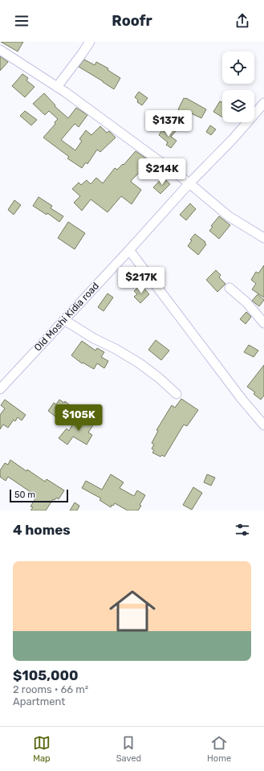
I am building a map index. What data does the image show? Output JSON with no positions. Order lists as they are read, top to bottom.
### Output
{
  "streets": {
    "street": ["Old Moshi Kidia road"]
  },
  "scale_bar": "50 m",
  "page": {
    "header": "Roofr",
    "price": [
      "$137K",
      "$214K",
      "$217K",
      "$105K"
    ],
    "scale": "50 m",
    "heading": "4 homes",
    "list": [
      {
        "name": "$105,000",
        "note": "2 rooms · 66 m² · Apartment"
      }
    ],
    "tabs": ["Map", "Saved", "Home"]
  }
}
